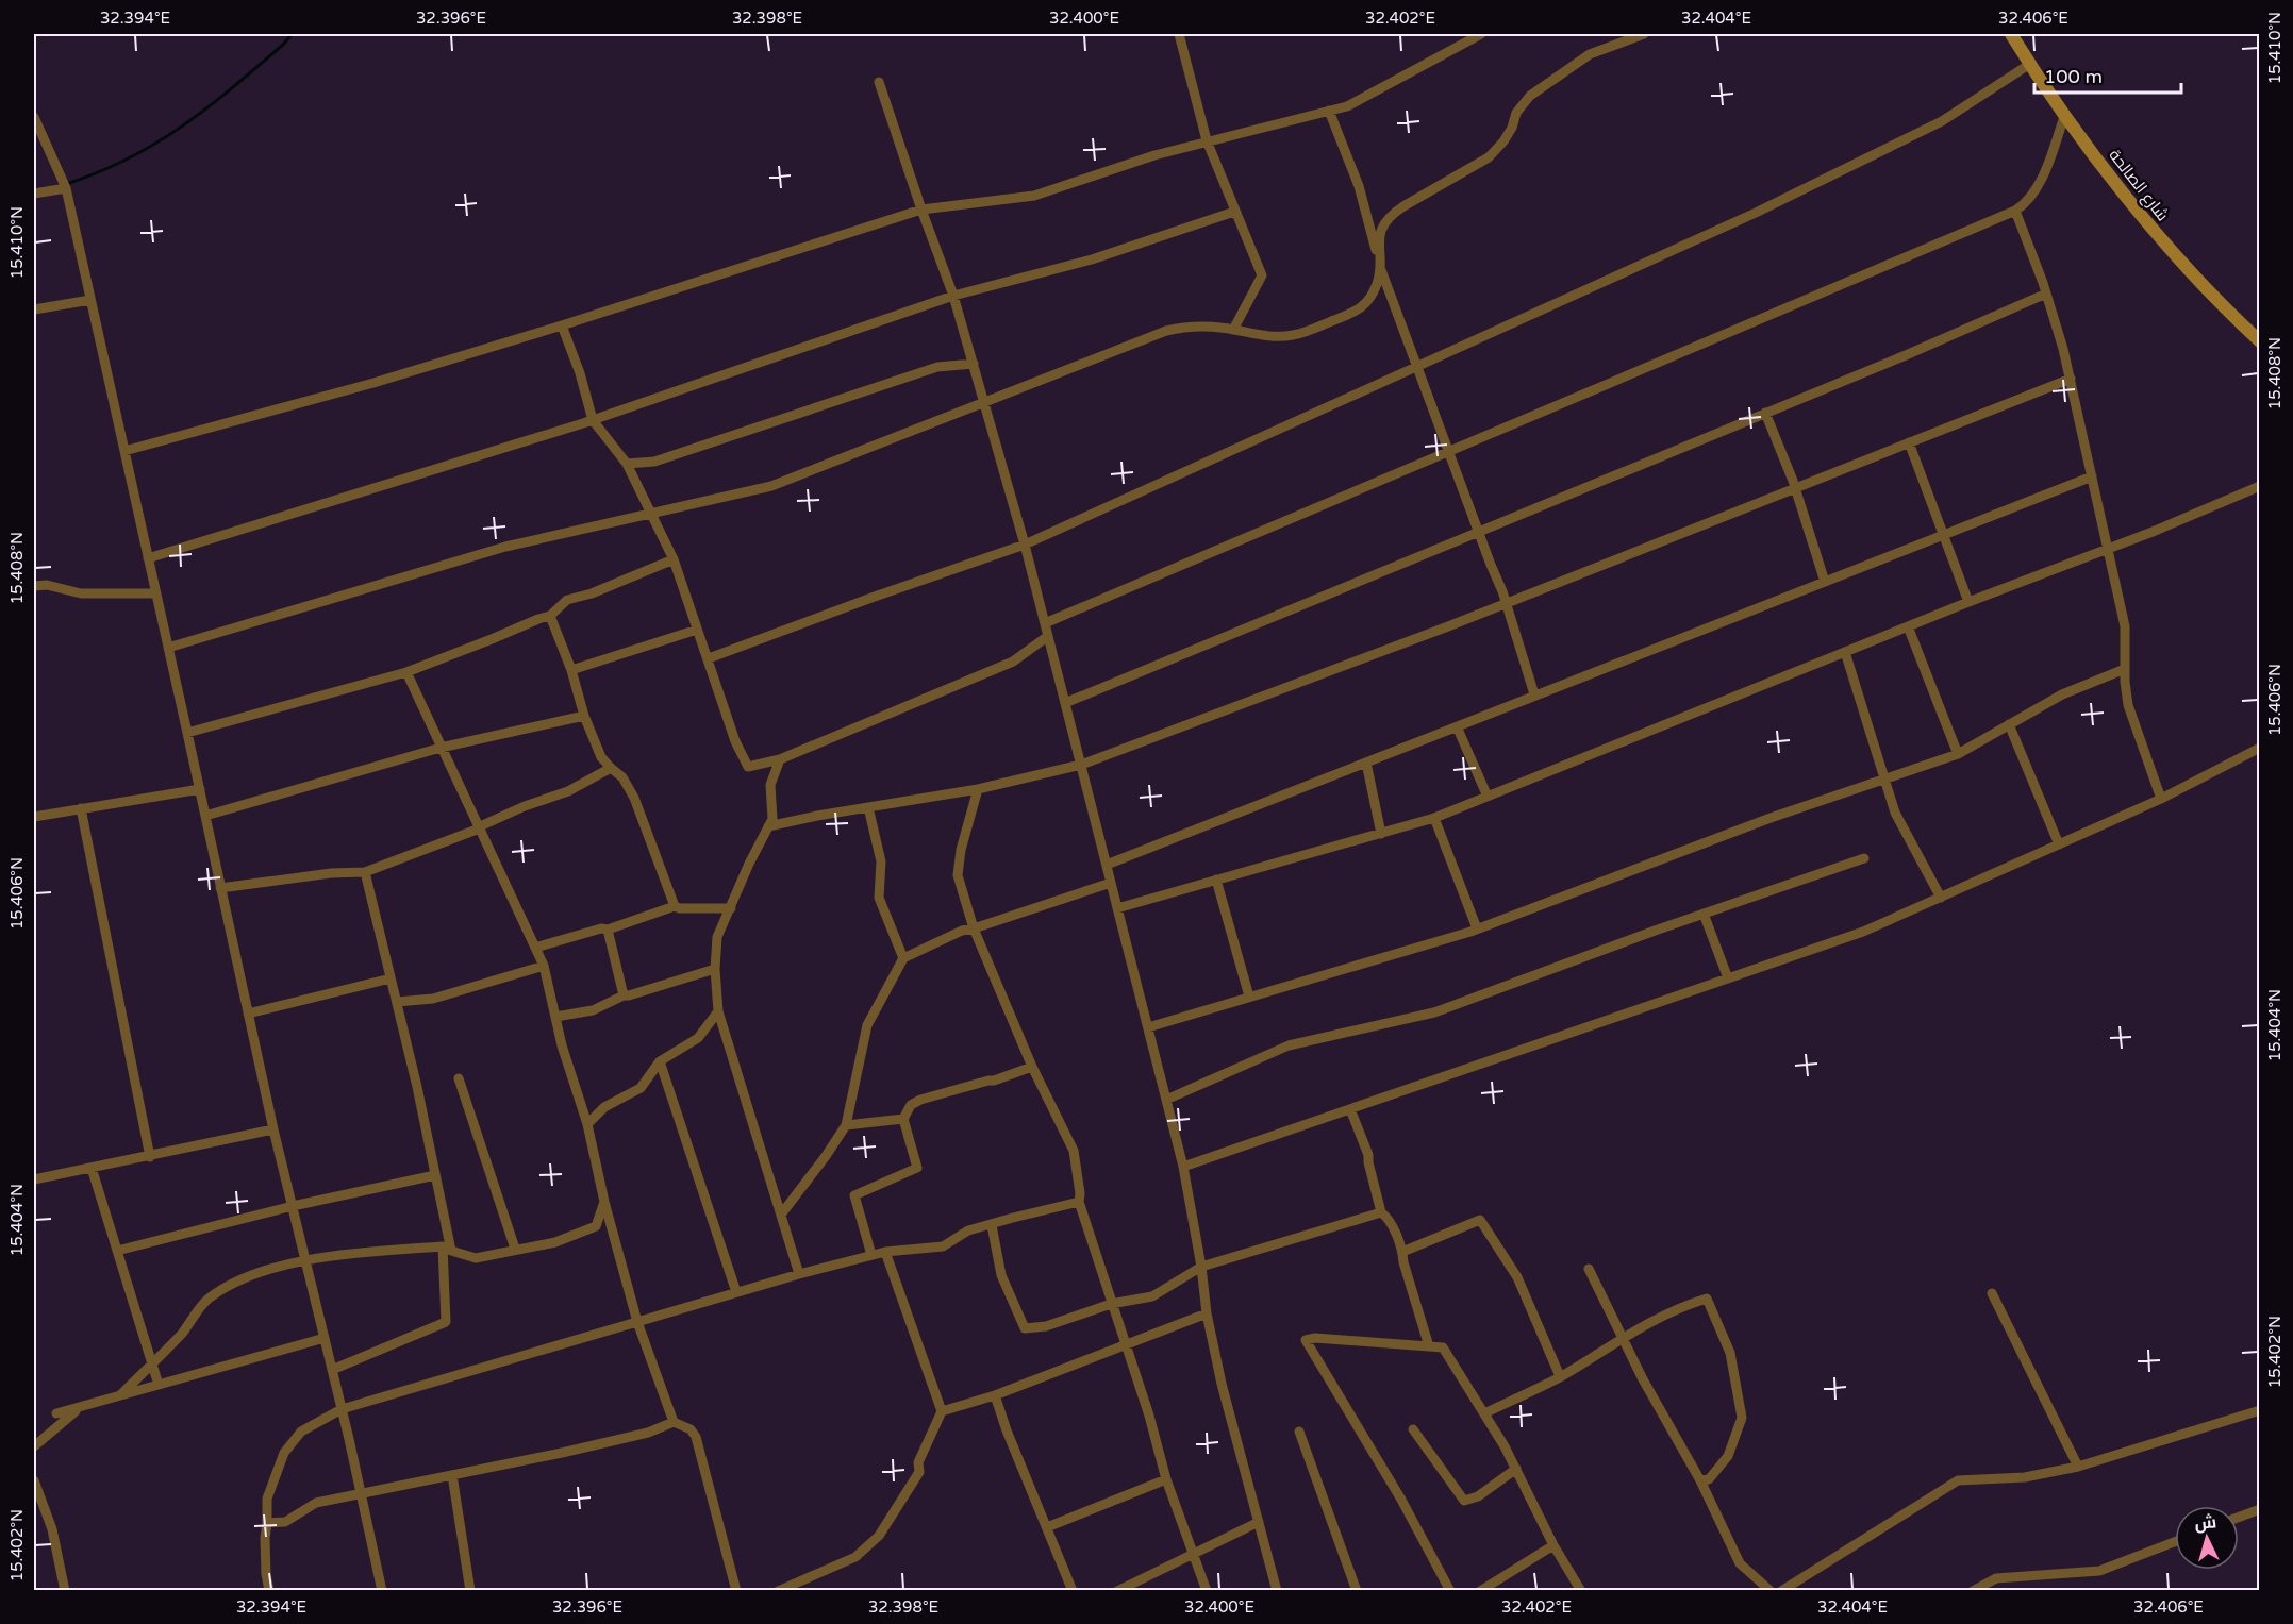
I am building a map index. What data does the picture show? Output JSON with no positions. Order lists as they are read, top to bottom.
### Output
{
  "streets": {
    "main road": ["شارع الصالحة"]
  },
  "scale_bar": "100 m",
  "north": "top",
  "coordinates": [
    "32.394°E",
    "32.396°E",
    "32.398°E",
    "32.400°E",
    "32.402°E",
    "32.404°E",
    "32.406°E",
    "15.410°N",
    "15.408°N",
    "15.406°N",
    "15.404°N",
    "15.402°N"
  ]
}
